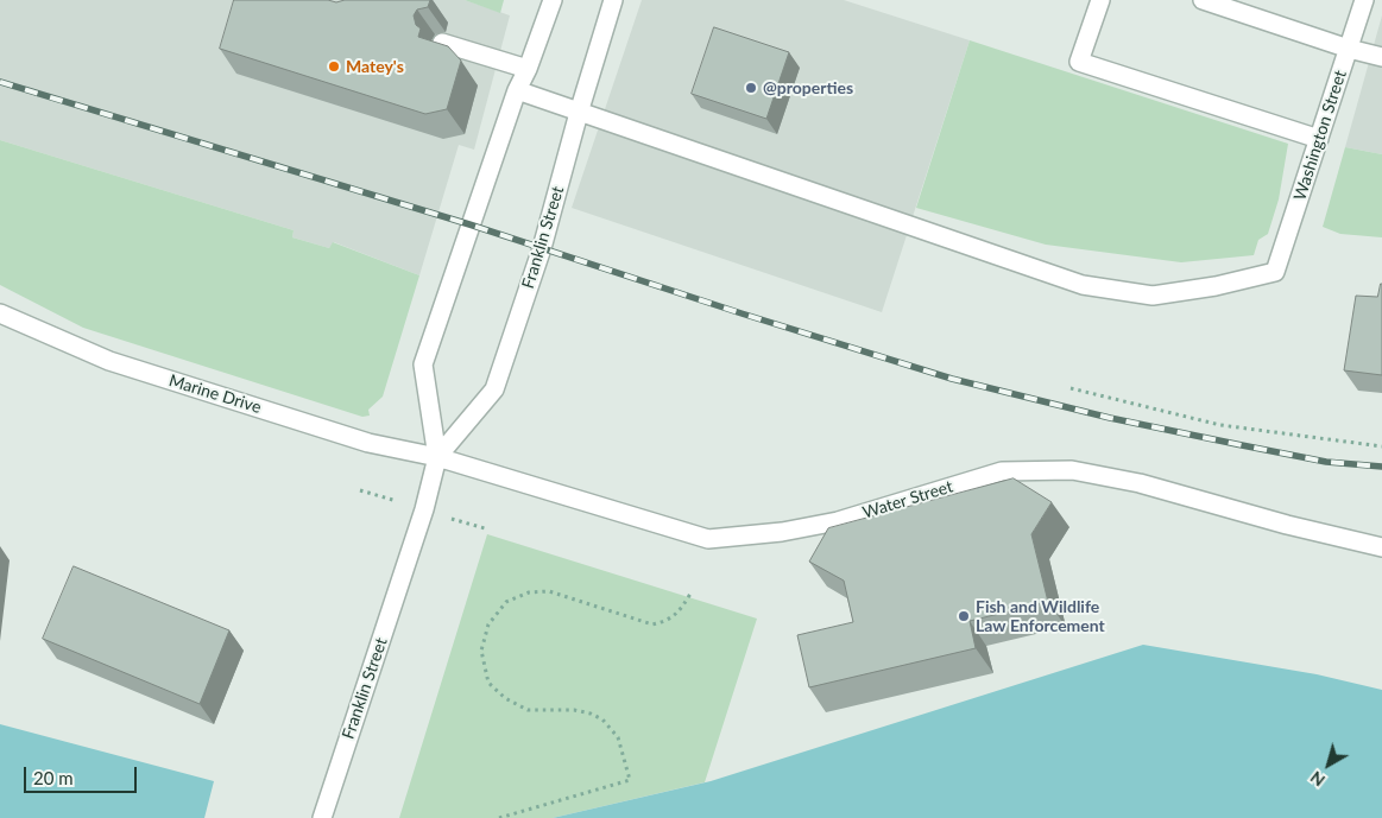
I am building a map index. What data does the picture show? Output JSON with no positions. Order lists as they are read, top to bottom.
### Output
{
  "streets": {
    "street": [
      "Washington Street",
      "Franklin Street",
      "Marine Drive",
      "Water Street"
    ]
  },
  "crossings": [
    ["Washington Street", "Franklin Street"],
    ["Franklin Street", "Marine Drive"],
    ["Franklin Street", "Water Street"],
    ["Marine Drive", "Water Street"]
  ],
  "places": ["Matey's", "@properties", "Fish and Wildlife Law Enforcement"],
  "scale_bar": "20 m",
  "north": "bottom left"
}
